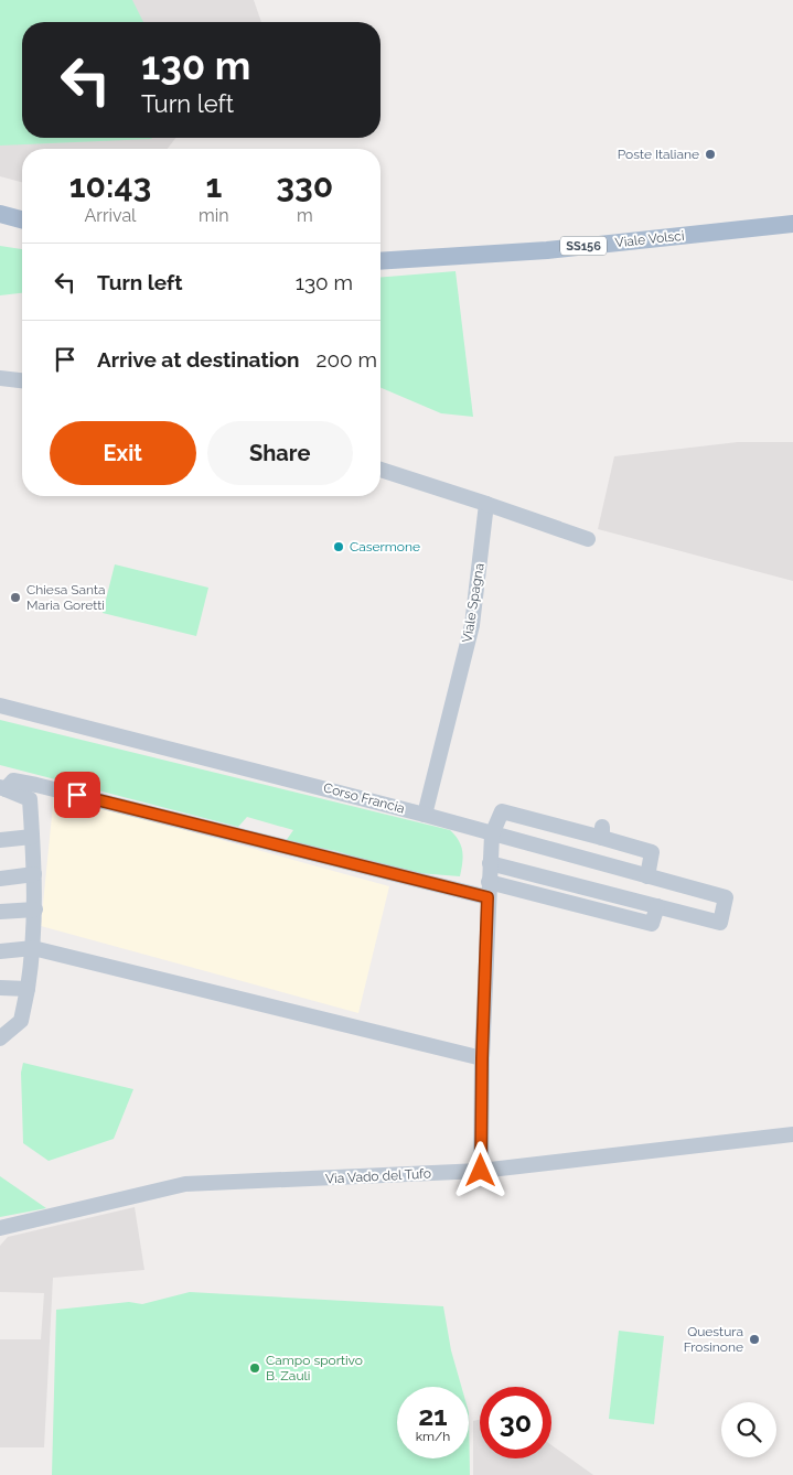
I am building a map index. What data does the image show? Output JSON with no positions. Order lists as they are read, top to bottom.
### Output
{
  "streets": {
    "main road": ["Viale Volsci", "SS156"],
    "street": ["Viale Spagna", "Corso Francia", "Via Vado del Tufo"]
  },
  "crossings": [
    ["Viale Spagna", "Corso Francia"]
  ],
  "places": [
    "Poste Italiane",
    "Casermone",
    "Chiesa Santa Maria Goretti",
    "Questura Frosinone",
    "Campo sportivo B. Zauli"
  ],
  "page": {
    "turn": ["130 m", "Turn left"],
    "eta": [
      "10:43",
      "Arrival",
      "1",
      "min",
      "330",
      "m"
    ],
    "list": [
      {
        "name": "Turn left",
        "value": "130 m"
      },
      {
        "name": "Arrive at destination",
        "value": "200 m"
      }
    ],
    "buttons": ["Exit", "Share"],
    "speed": "21 km/h",
    "limit": "30"
  }
}
